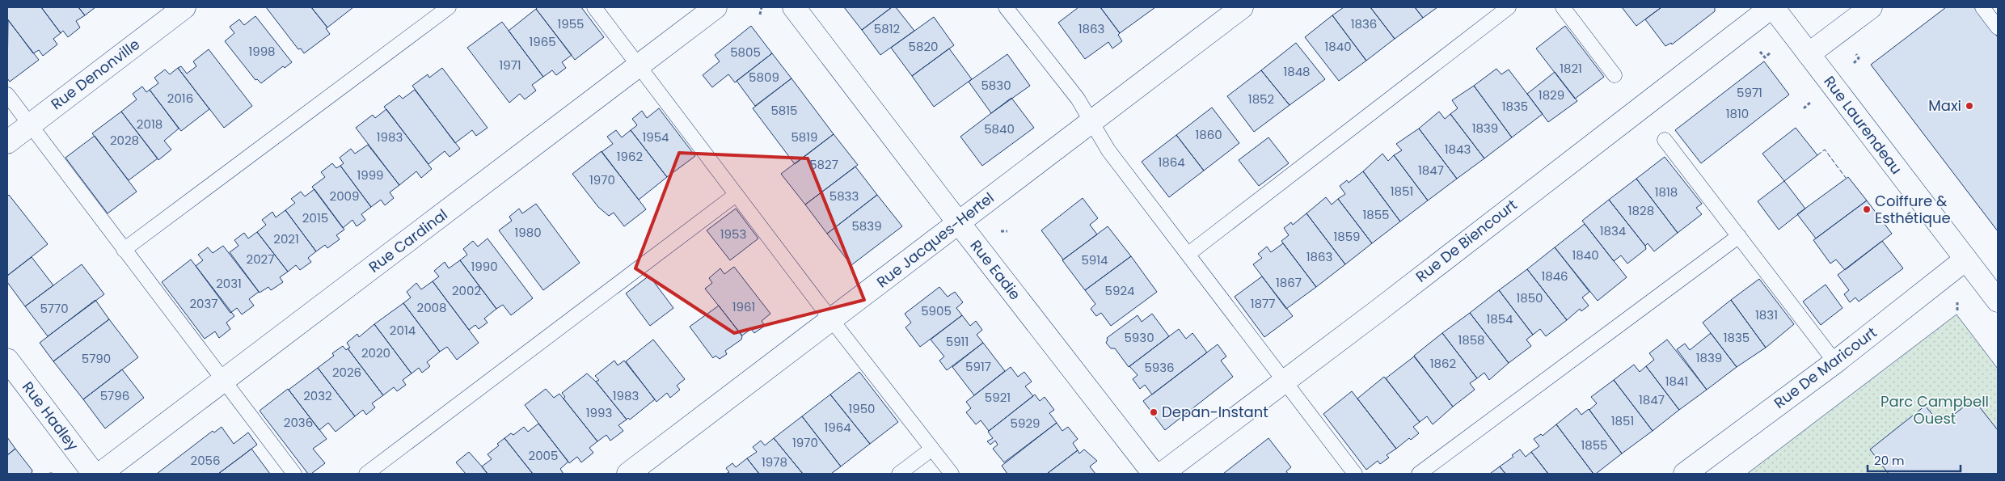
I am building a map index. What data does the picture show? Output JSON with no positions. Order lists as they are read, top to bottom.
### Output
{
  "streets": {
    "street": [
      "Rue Denonville",
      "Rue Laurendeau",
      "Rue Jacques-Hertel",
      "Rue Cardinal",
      "Rue De Biencourt",
      "Rue Eadie",
      "Rue De Maricourt",
      "Rue Hadley"
    ]
  },
  "crossings": [
    ["Rue Laurendeau", "Rue De Biencourt"],
    ["Rue Laurendeau", "Rue De Maricourt"],
    ["Rue Jacques-Hertel", "Rue Eadie"]
  ],
  "parks": ["Parc Campbell Ouest"],
  "places": ["Maxi", "Coiffure & Esthétique", "Depan-Instant"],
  "house_numbers": [
    "1955",
    "1836",
    "5812",
    "1863",
    "1965",
    "5820",
    "1840",
    "1998",
    "5805",
    "1971",
    "1821",
    "1848",
    "5809",
    "5830",
    "5971",
    "1829",
    "2016",
    "1852",
    "1835",
    "5815",
    "1810",
    "2018",
    "1839",
    "5840",
    "1860",
    "1983",
    "1954",
    "5819",
    "2028",
    "1843",
    "1962",
    "1864",
    "5827",
    "1847",
    "1999",
    "1970",
    "1851",
    "1818",
    "2009",
    "5833",
    "1828",
    "1855",
    "2015",
    "5839",
    "1834",
    "1980",
    "1953",
    "1859",
    "2021",
    "1840",
    "1863",
    "2027",
    "5914",
    "1990",
    "1846",
    "1867",
    "2031",
    "2002",
    "5924",
    "1850",
    "2037",
    "1877",
    "1961",
    "2008",
    "5770",
    "5905",
    "1831",
    "1854",
    "2014",
    "5930",
    "1835",
    "1858",
    "5911",
    "2020",
    "1839",
    "5790",
    "1862",
    "5917",
    "5936",
    "2026",
    "1841",
    "5796",
    "2032",
    "1983",
    "5921",
    "1847",
    "1950",
    "1993",
    "1851",
    "2036",
    "5929",
    "1964",
    "1970",
    "1855",
    "2005",
    "2056",
    "1978"
  ],
  "scale_bar": "20 m"
}
